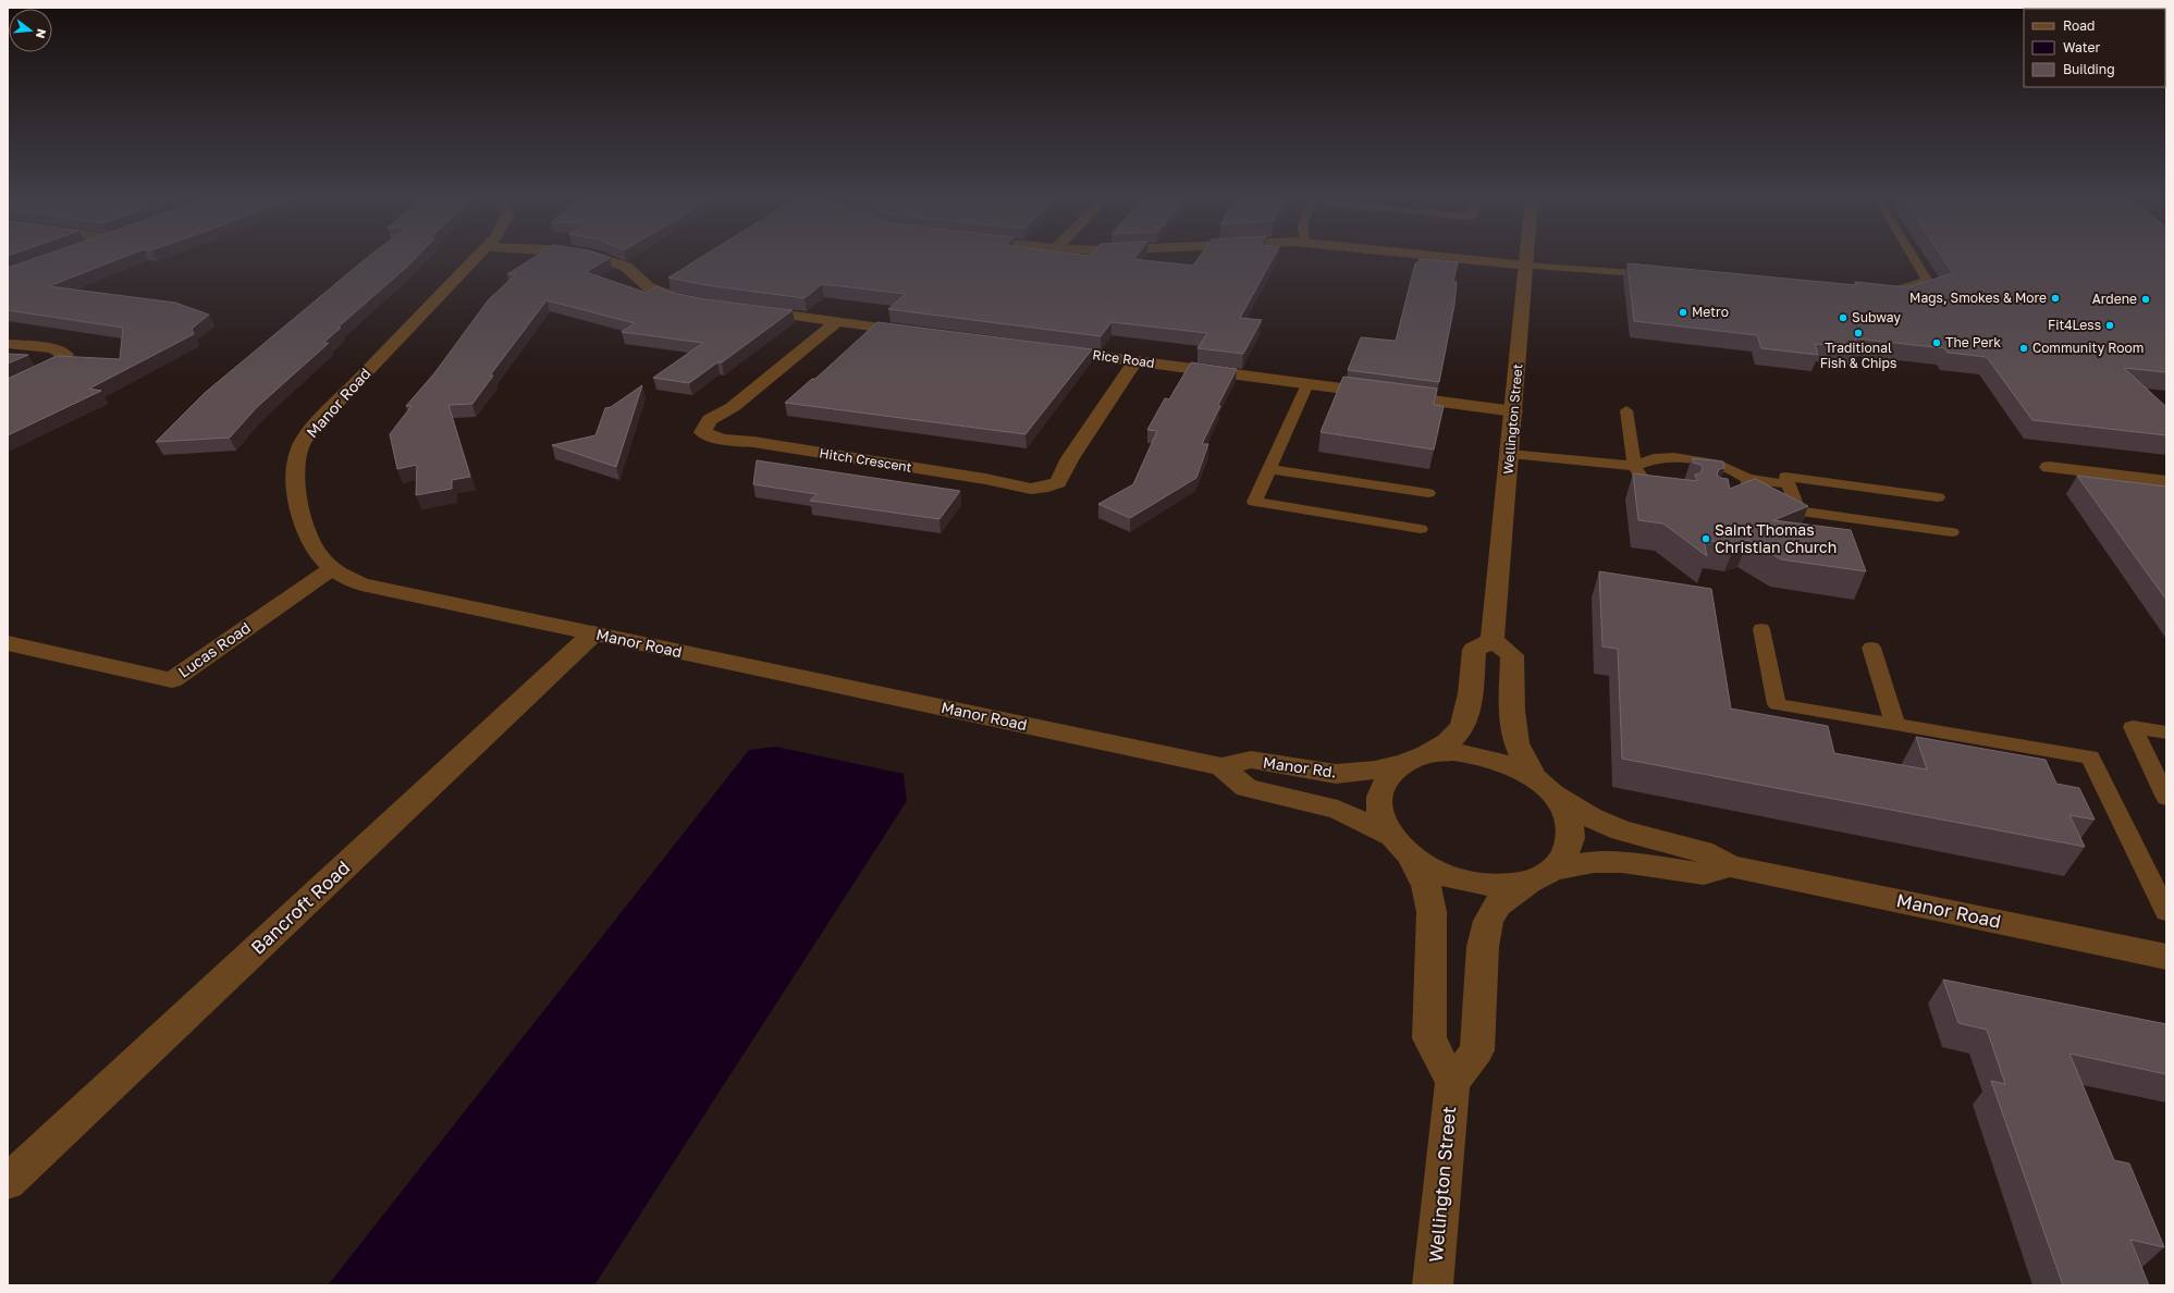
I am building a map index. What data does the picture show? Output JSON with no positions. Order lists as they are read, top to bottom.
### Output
{
  "streets": {
    "street": [
      "Rice Road",
      "Manor Road",
      "Wellington Street",
      "Hitch Crescent",
      "Lucas Road",
      "Manor Rd.",
      "Bancroft Road"
    ]
  },
  "crossings": [
    ["Rice Road", "Wellington Street"],
    ["Rice Road", "Hitch Crescent"],
    ["Manor Road", "Lucas Road"],
    ["Manor Road", "Manor Rd."],
    ["Manor Road", "Bancroft Road"]
  ],
  "places": [
    "Mags, Smokes & More",
    "Ardene",
    "Metro",
    "Subway",
    "Fit4Less",
    "Traditional Fish & Chips",
    "The Perk",
    "Community Room",
    "Saint Thomas Christian Church"
  ],
  "legend": ["Road", "Water", "Building"],
  "north": "right"
}
